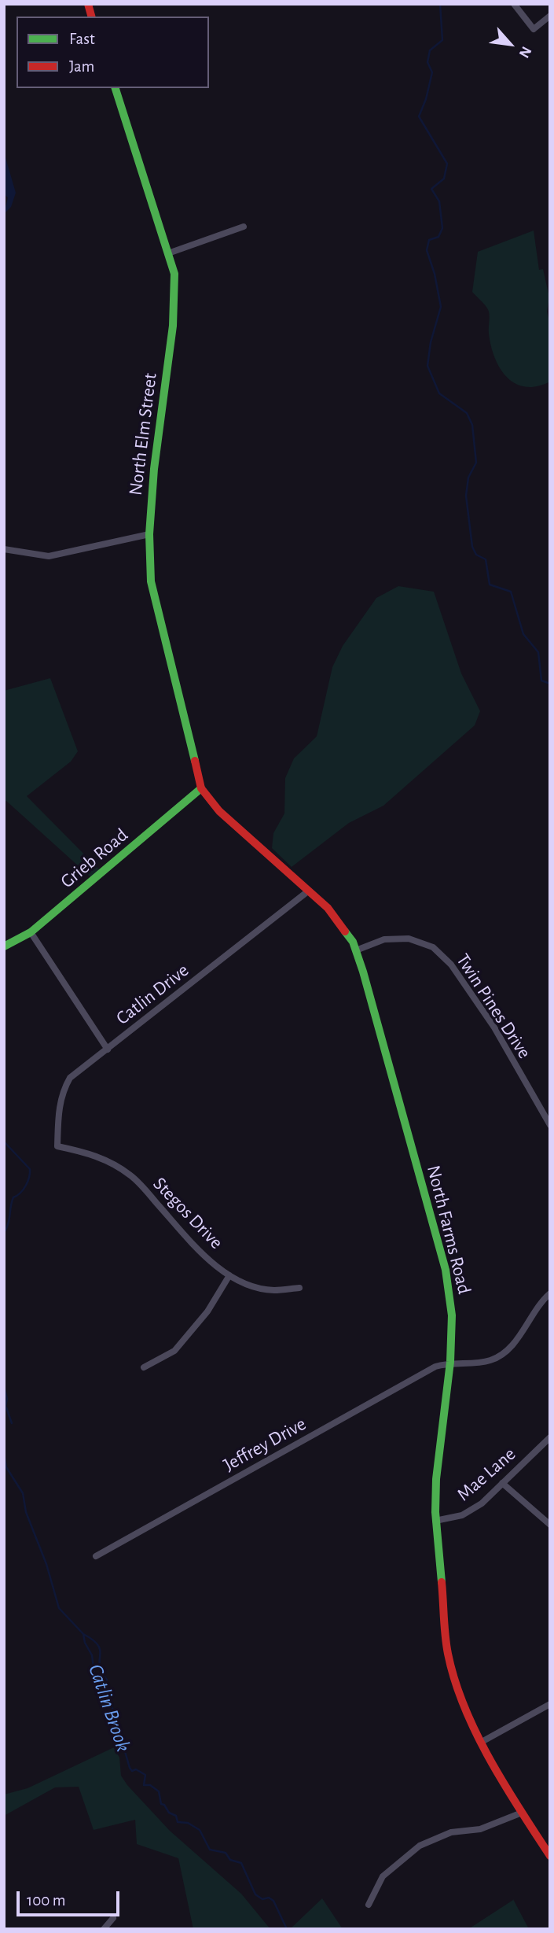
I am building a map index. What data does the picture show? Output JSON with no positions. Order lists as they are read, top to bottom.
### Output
{
  "streets": {
    "main road": ["North Elm Street", "Grieb Road", "North Farms Road"],
    "street": [
      "Catlin Drive",
      "Twin Pines Drive",
      "Stegos Drive",
      "Jeffrey Drive",
      "Mae Lane"
    ]
  },
  "crossings": [
    ["North Elm Street", "Grieb Road"],
    ["North Elm Street", "North Farms Road"],
    ["Grieb Road", "North Farms Road"],
    ["Catlin Drive", "Stegos Drive"],
    ["Catlin Drive", "North Farms Road"],
    ["Twin Pines Drive", "North Farms Road"],
    ["North Farms Road", "Jeffrey Drive"],
    ["North Farms Road", "Mae Lane"]
  ],
  "water": ["Catlin Brook"],
  "legend": ["Fast", "Jam"],
  "scale_bar": "100 m",
  "north": "bottom right"
}
